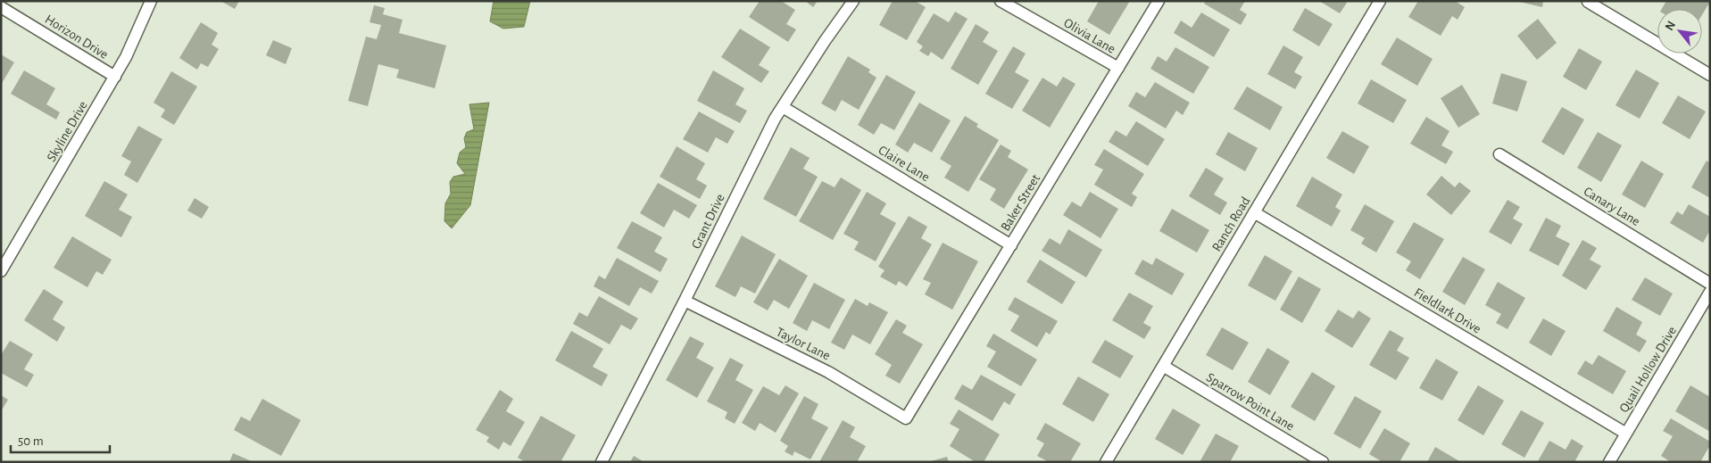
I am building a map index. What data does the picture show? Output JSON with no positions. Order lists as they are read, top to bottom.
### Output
{
  "streets": {
    "street": [
      "Olivia Lane",
      "Horizon Drive",
      "Skyline Drive",
      "Claire Lane",
      "Baker Street",
      "Canary Lane",
      "Grant Drive",
      "Ranch Road",
      "Fieldlark Drive",
      "Taylor Lane",
      "Quail Hollow Drive",
      "Sparrow Point Lane"
    ]
  },
  "crossings": [
    ["Olivia Lane", "Baker Street"],
    ["Horizon Drive", "Skyline Drive"],
    ["Claire Lane", "Baker Street"],
    ["Claire Lane", "Grant Drive"],
    ["Baker Street", "Taylor Lane"],
    ["Grant Drive", "Taylor Lane"],
    ["Ranch Road", "Fieldlark Drive"],
    ["Ranch Road", "Sparrow Point Lane"],
    ["Fieldlark Drive", "Quail Hollow Drive"]
  ],
  "scale_bar": "50 m",
  "north": "top left"
}
